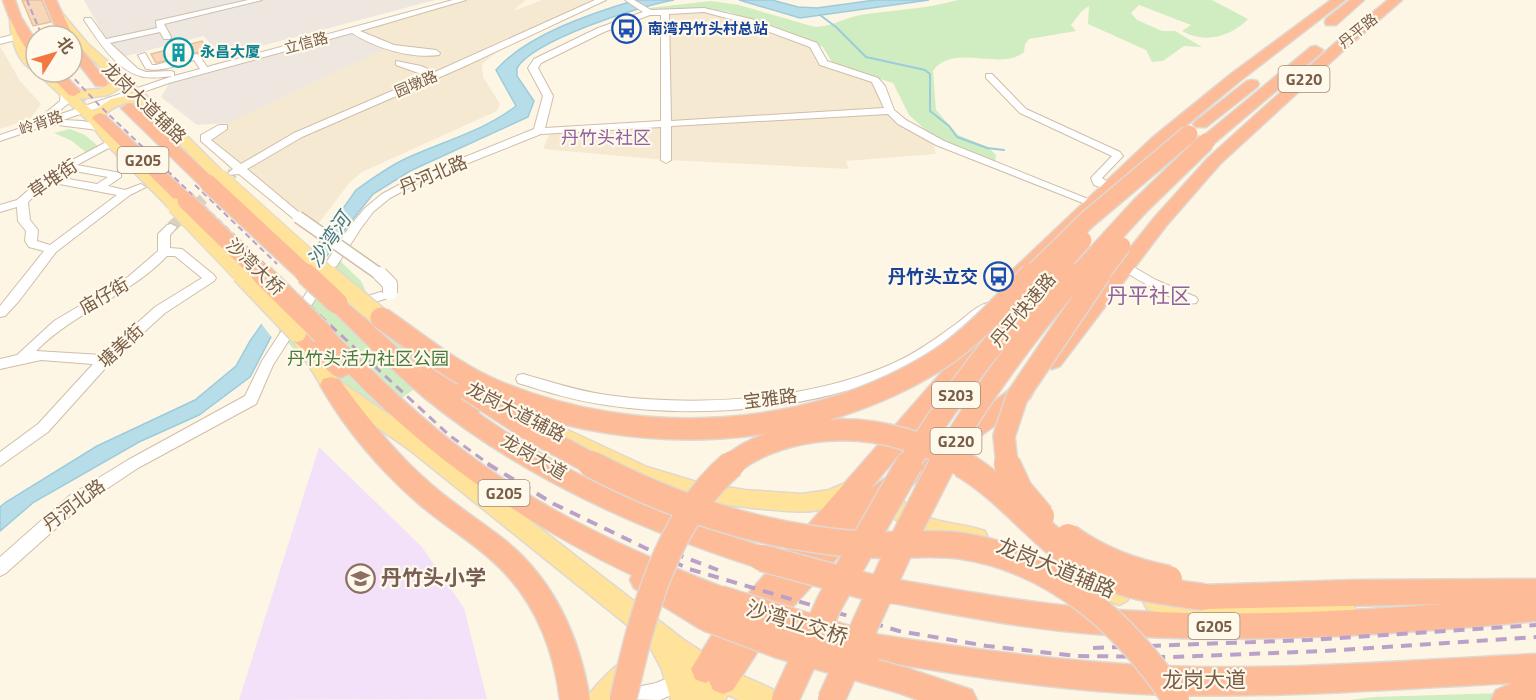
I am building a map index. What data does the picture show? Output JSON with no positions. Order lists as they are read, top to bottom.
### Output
{
  "streets": {
    "highway": [
      "丹平路",
      "G220",
      "G205",
      "沙湾大桥",
      "丹平快速路",
      "S203",
      "龙岗大道",
      "沙湾立交桥"
    ],
    "main road": ["龙岗大道辅路"],
    "street": [
      "立信路",
      "园墩路",
      "岭背路",
      "丹河北路",
      "草堆街",
      "庙仔街",
      "塘美街",
      "宝雅路"
    ]
  },
  "crossings": [
    ["丹平路", "G220"],
    ["丹平路", "丹平快速路"],
    ["立信路", "龙岗大道辅路"],
    ["立信路", "岭背路"],
    ["立信路", "G205"],
    ["G220", "龙岗大道辅路"],
    ["G220", "丹平快速路"],
    ["G220", "宝雅路"],
    ["园墩路", "龙岗大道辅路"],
    ["园墩路", "G205"],
    ["园墩路", "沙湾大桥"],
    ["龙岗大道辅路", "G205"],
    ["龙岗大道辅路", "沙湾大桥"],
    ["龙岗大道辅路", "龙岗大道"],
    ["G205", "沙湾大桥"],
    ["G205", "龙岗大道"],
    ["G205", "沙湾立交桥"],
    ["沙湾大桥", "龙岗大道"],
    ["庙仔街", "塘美街"],
    ["龙岗大道", "沙湾立交桥"]
  ],
  "districts": ["丹竹头社区", "丹平社区"],
  "water": ["沙湾河"],
  "parks": ["丹竹头活力社区公园"],
  "places": {
    "bus stop": ["南湾丹竹头村总站", "丹竹头立交"],
    "building": ["永昌大厦"],
    "school or university": ["丹竹头小学"]
  },
  "north": "top right"
}
